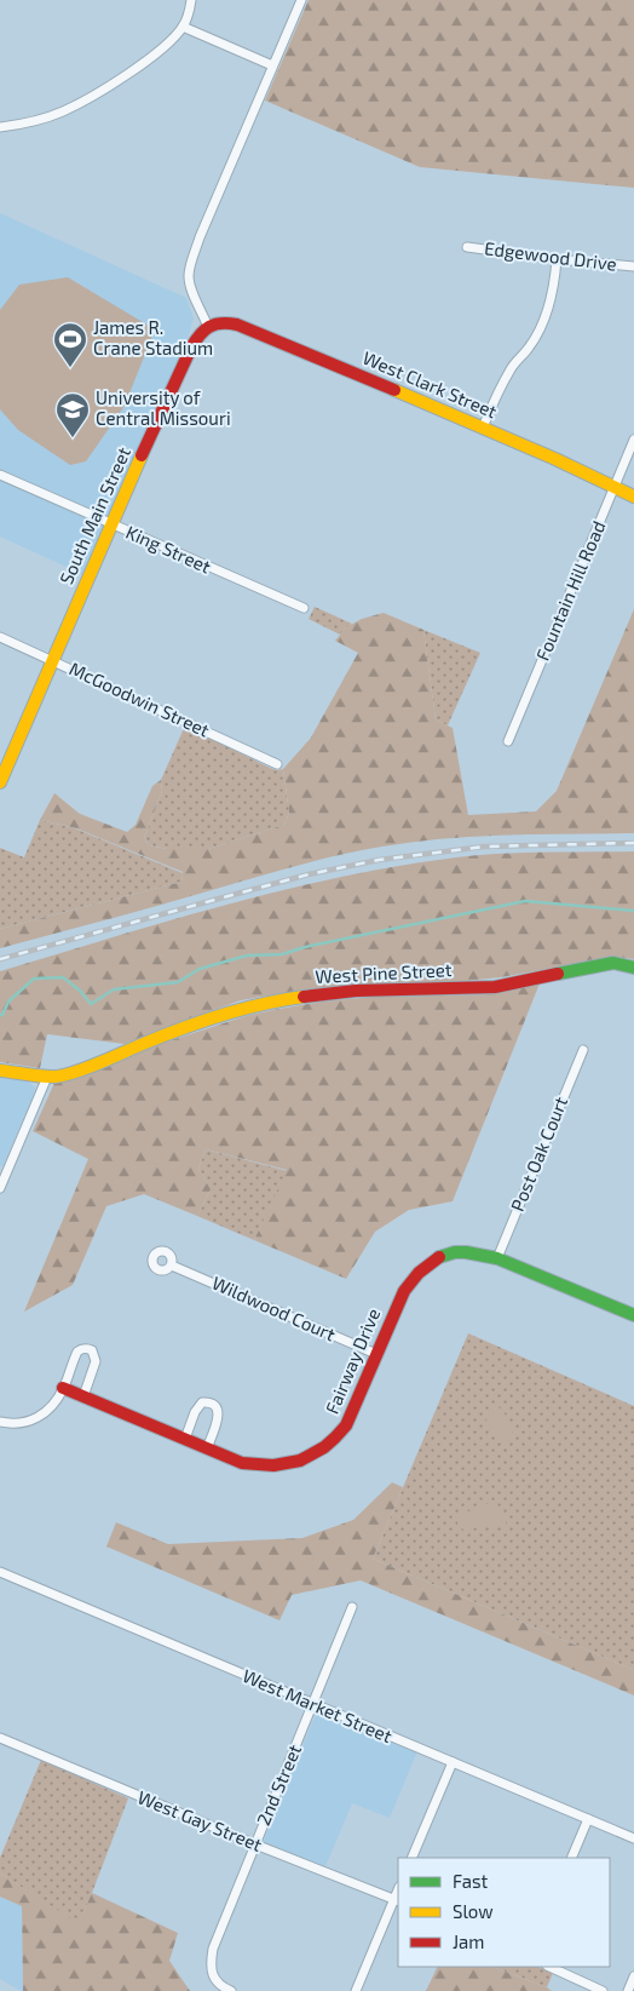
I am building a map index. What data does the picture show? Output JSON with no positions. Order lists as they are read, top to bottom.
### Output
{
  "streets": {
    "street": [
      "Edgewood Drive",
      "West Clark Street",
      "South Main Street",
      "King Street",
      "Fountain Hill Road",
      "McGoodwin Street",
      "West Pine Street",
      "Post Oak Court",
      "Wildwood Court",
      "Fairway Drive",
      "West Market Street",
      "2nd Street",
      "West Gay Street"
    ]
  },
  "crossings": [
    ["West Clark Street", "South Main Street"],
    ["West Clark Street", "Fountain Hill Road"],
    ["South Main Street", "King Street"],
    ["South Main Street", "McGoodwin Street"],
    ["Post Oak Court", "Fairway Drive"],
    ["Wildwood Court", "Fairway Drive"],
    ["West Market Street", "2nd Street"],
    ["2nd Street", "West Gay Street"]
  ],
  "places": {
    "sports": ["James R. Crane Stadium"],
    "school or university": ["University of Central Missouri"]
  },
  "legend": ["Fast", "Slow", "Jam"]
}
